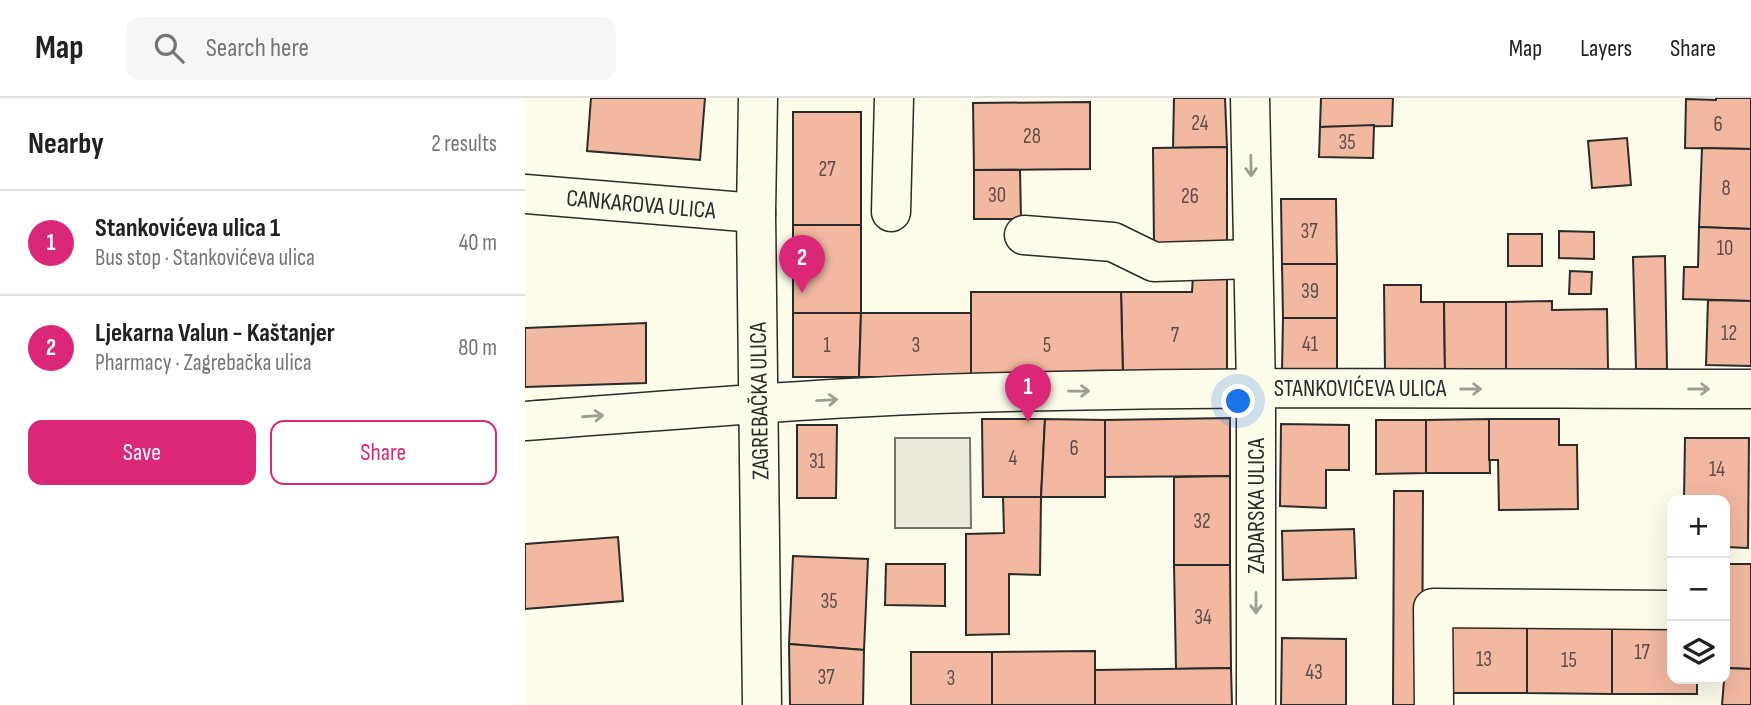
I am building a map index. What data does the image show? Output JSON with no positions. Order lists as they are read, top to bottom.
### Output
{
  "streets": {
    "main road": [
      "CANKAROVA ULICA",
      "STANKOVIĆEVA ULICA",
      "ZAGREBAČKA ULICA",
      "ZADARSKA ULICA"
    ]
  },
  "crossings": [
    ["CANKAROVA ULICA", "ZAGREBAČKA ULICA"],
    ["STANKOVIĆEVA ULICA", "ZAGREBAČKA ULICA"],
    ["STANKOVIĆEVA ULICA", "ZADARSKA ULICA"]
  ],
  "one_way": ["STANKOVIĆEVA ULICA", "ZADARSKA ULICA"],
  "house_numbers": [
    "24",
    "6",
    "28",
    "35",
    "27",
    "8",
    "30",
    "26",
    "37",
    "10",
    "39",
    "12",
    "7",
    "41",
    "1",
    "3",
    "5",
    "6",
    "4",
    "31",
    "14",
    "32",
    "35",
    "34",
    "17",
    "13",
    "15",
    "43",
    "37",
    "3"
  ],
  "page": {
    "header": "Map",
    "search": "Search here",
    "nav": ["Map", "Layers", "Share"],
    "heading": ["Nearby", "2 results"],
    "list": [
      {
        "mark": "1",
        "name": "Stankovićeva ulica 1",
        "note": "Bus stop · Stankovićeva ulica",
        "value": "40 m"
      },
      {
        "mark": "2",
        "name": "Ljekarna Valun - Kaštanjer",
        "note": "Pharmacy · Zagrebačka ulica",
        "value": "80 m"
      }
    ],
    "pins": ["2", "1"],
    "buttons": ["Save", "Share"],
    "map_buttons": ["+", "−"]
  }
}
